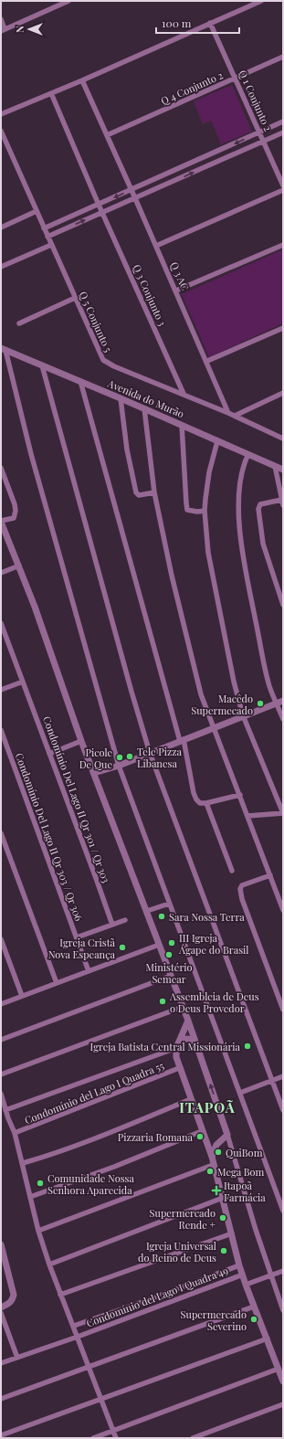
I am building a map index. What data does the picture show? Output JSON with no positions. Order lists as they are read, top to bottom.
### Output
{
  "streets": {
    "street": [
      "Q 4 Conjunto 2",
      "Q 1 Conjunto 2",
      "Q 3 AC",
      "Q 3 Conjunto 3",
      "Q 5 Conjunto 5",
      "Avenida do Murão",
      "Condomínio Del Lago II Qr 301 / Qr 303",
      "Condomínio Del Lago II Qr 303 / Qr 306",
      "Condomínio del Lago I Quadra 55",
      "Condomínio del Lago I Quadra 49"
    ]
  },
  "crossings": [
    ["Q 4 Conjunto 2", "Q 1 Conjunto 2"],
    ["Q 4 Conjunto 2", "Q 3 AC"],
    ["Q 3 AC", "Q 5 Conjunto 5"],
    ["Q 3 Conjunto 3", "Q 5 Conjunto 5"]
  ],
  "districts": ["ITAPOÃ"],
  "places": {
    "other": [
      "Macêdo Supermecado",
      "Tele Pizza Libanesa",
      "Picole De Que",
      "Sara Nossa Terra",
      "III Igreja Ágape do Brasil",
      "Igreja Cristã Nova Espeança",
      "Ministério Semear",
      "Assembleia de Deus o Deus Provedor",
      "Igreja Batista Central Missionária",
      "Pizzaria Romana",
      "QuiBom",
      "Mega Bom",
      "Comunidade Nossa Senhora Aparecida",
      "Supermercado Rende +",
      "Igreja Universal do Reino de Deus",
      "Supermercado Severino"
    ],
    "health": ["Itapoã Farmácia"]
  },
  "scale_bar": "100 m",
  "north": "left"
}
